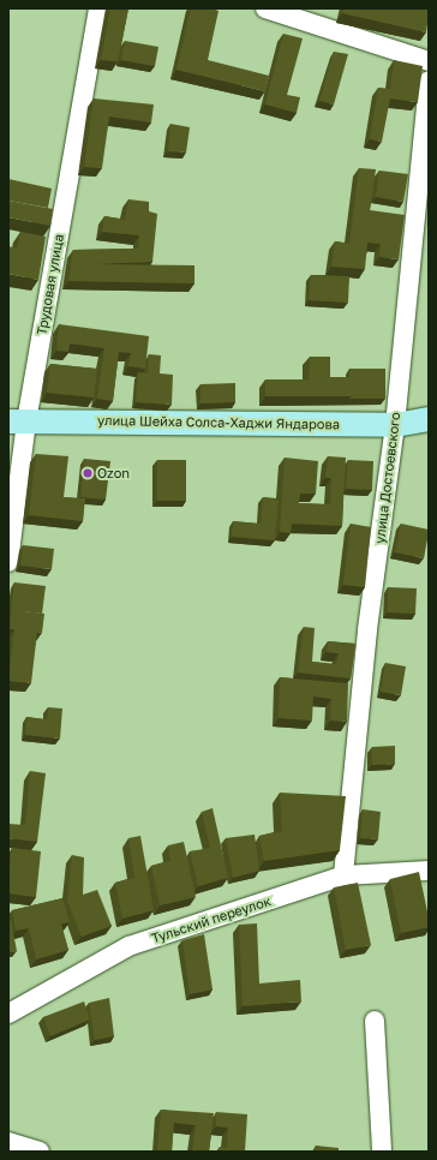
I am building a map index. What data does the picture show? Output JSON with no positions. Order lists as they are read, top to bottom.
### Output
{
  "streets": {
    "main road": ["улица Шейха Солса-Хаджи Яндарова"],
    "street": ["Трудовая улица", "улица Достоевского", "Тульский переулок"]
  },
  "crossings": [
    ["Трудовая улица", "улица Шейха Солса-Хаджи Яндарова"],
    ["улица Шейха Солса-Хаджи Яндарова", "улица Достоевского"],
    ["улица Достоевского", "Тульский переулок"]
  ],
  "places": ["Ozon"]
}
